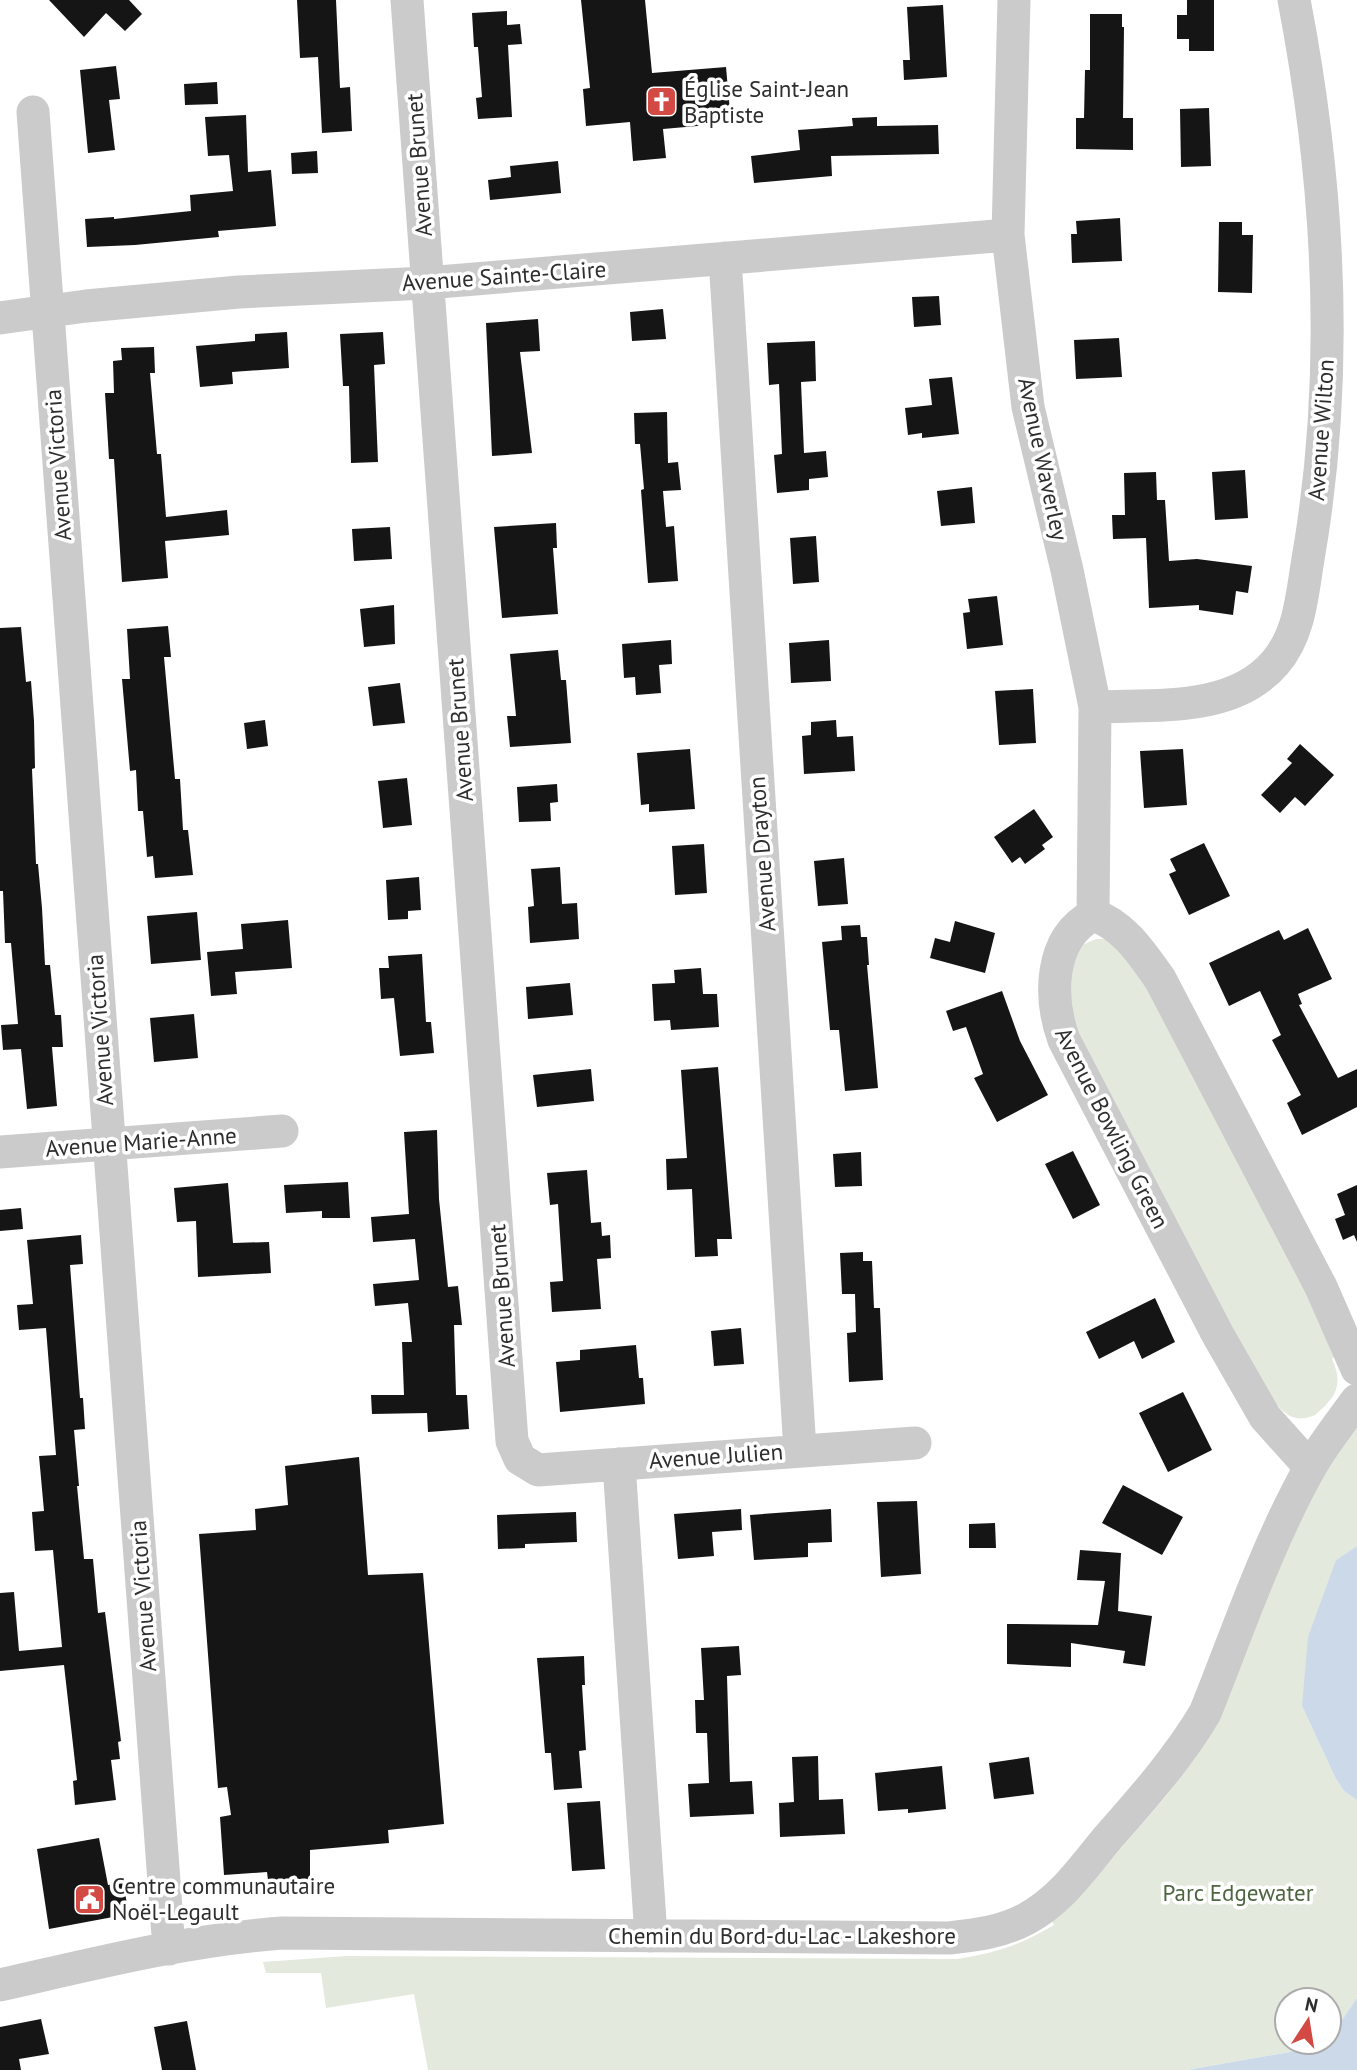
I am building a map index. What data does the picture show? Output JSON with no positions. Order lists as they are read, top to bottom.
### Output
{
  "streets": {
    "street": [
      "Avenue Brunet",
      "Avenue Sainte-Claire",
      "Avenue Wilton",
      "Avenue Waverley",
      "Avenue Victoria",
      "Avenue Drayton",
      "Avenue Bowling Green",
      "Avenue Marie-Anne",
      "Avenue Julien",
      "Chemin du Bord-du-Lac - Lakeshore"
    ]
  },
  "crossings": [
    ["Avenue Brunet", "Avenue Sainte-Claire"],
    ["Avenue Brunet", "Avenue Julien"],
    ["Avenue Sainte-Claire", "Avenue Waverley"],
    ["Avenue Sainte-Claire", "Avenue Victoria"],
    ["Avenue Sainte-Claire", "Avenue Drayton"],
    ["Avenue Wilton", "Avenue Waverley"],
    ["Avenue Waverley", "Avenue Bowling Green"],
    ["Avenue Victoria", "Avenue Marie-Anne"],
    ["Avenue Victoria", "Chemin du Bord-du-Lac - Lakeshore"],
    ["Avenue Drayton", "Avenue Julien"],
    ["Avenue Bowling Green", "Chemin du Bord-du-Lac - Lakeshore"]
  ],
  "parks": ["Parc Edgewater"],
  "places": {
    "church": ["Église Saint-Jean Baptiste"],
    "public building": ["Centre communautaire Noël-Legault"]
  },
  "north": "top"
}
